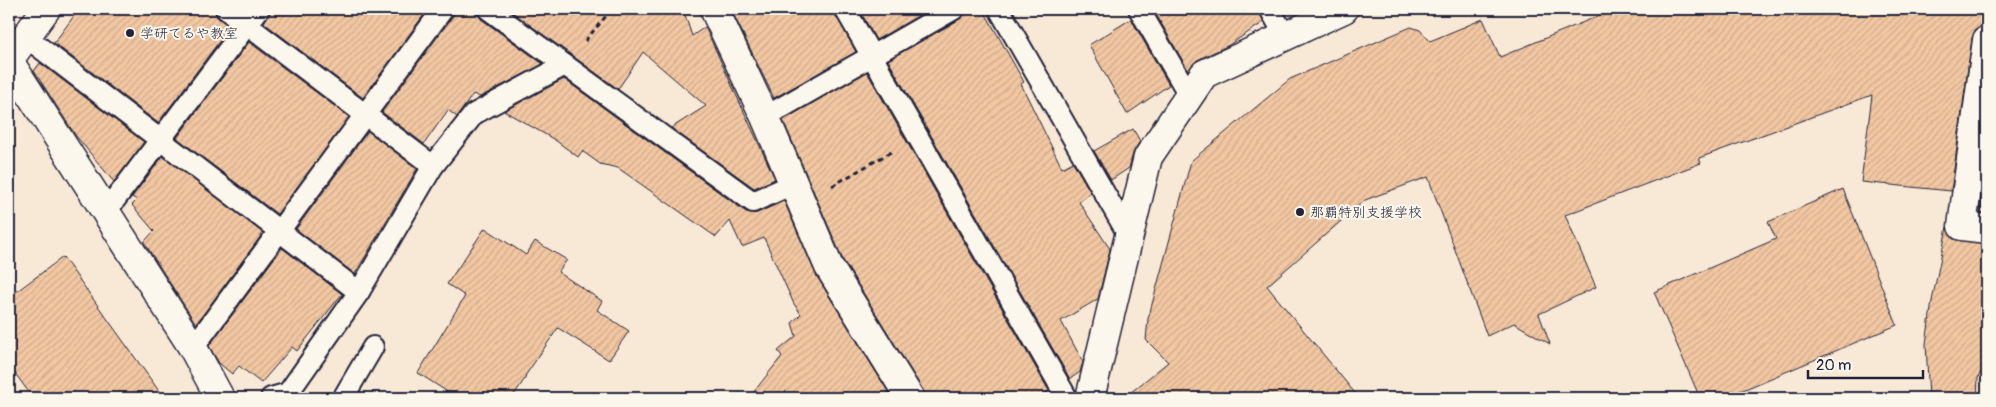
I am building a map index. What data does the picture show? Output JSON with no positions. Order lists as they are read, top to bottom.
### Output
{
  "places": ["学研てるや教室", "那覇特別支援学校"],
  "scale_bar": "20 m"
}
